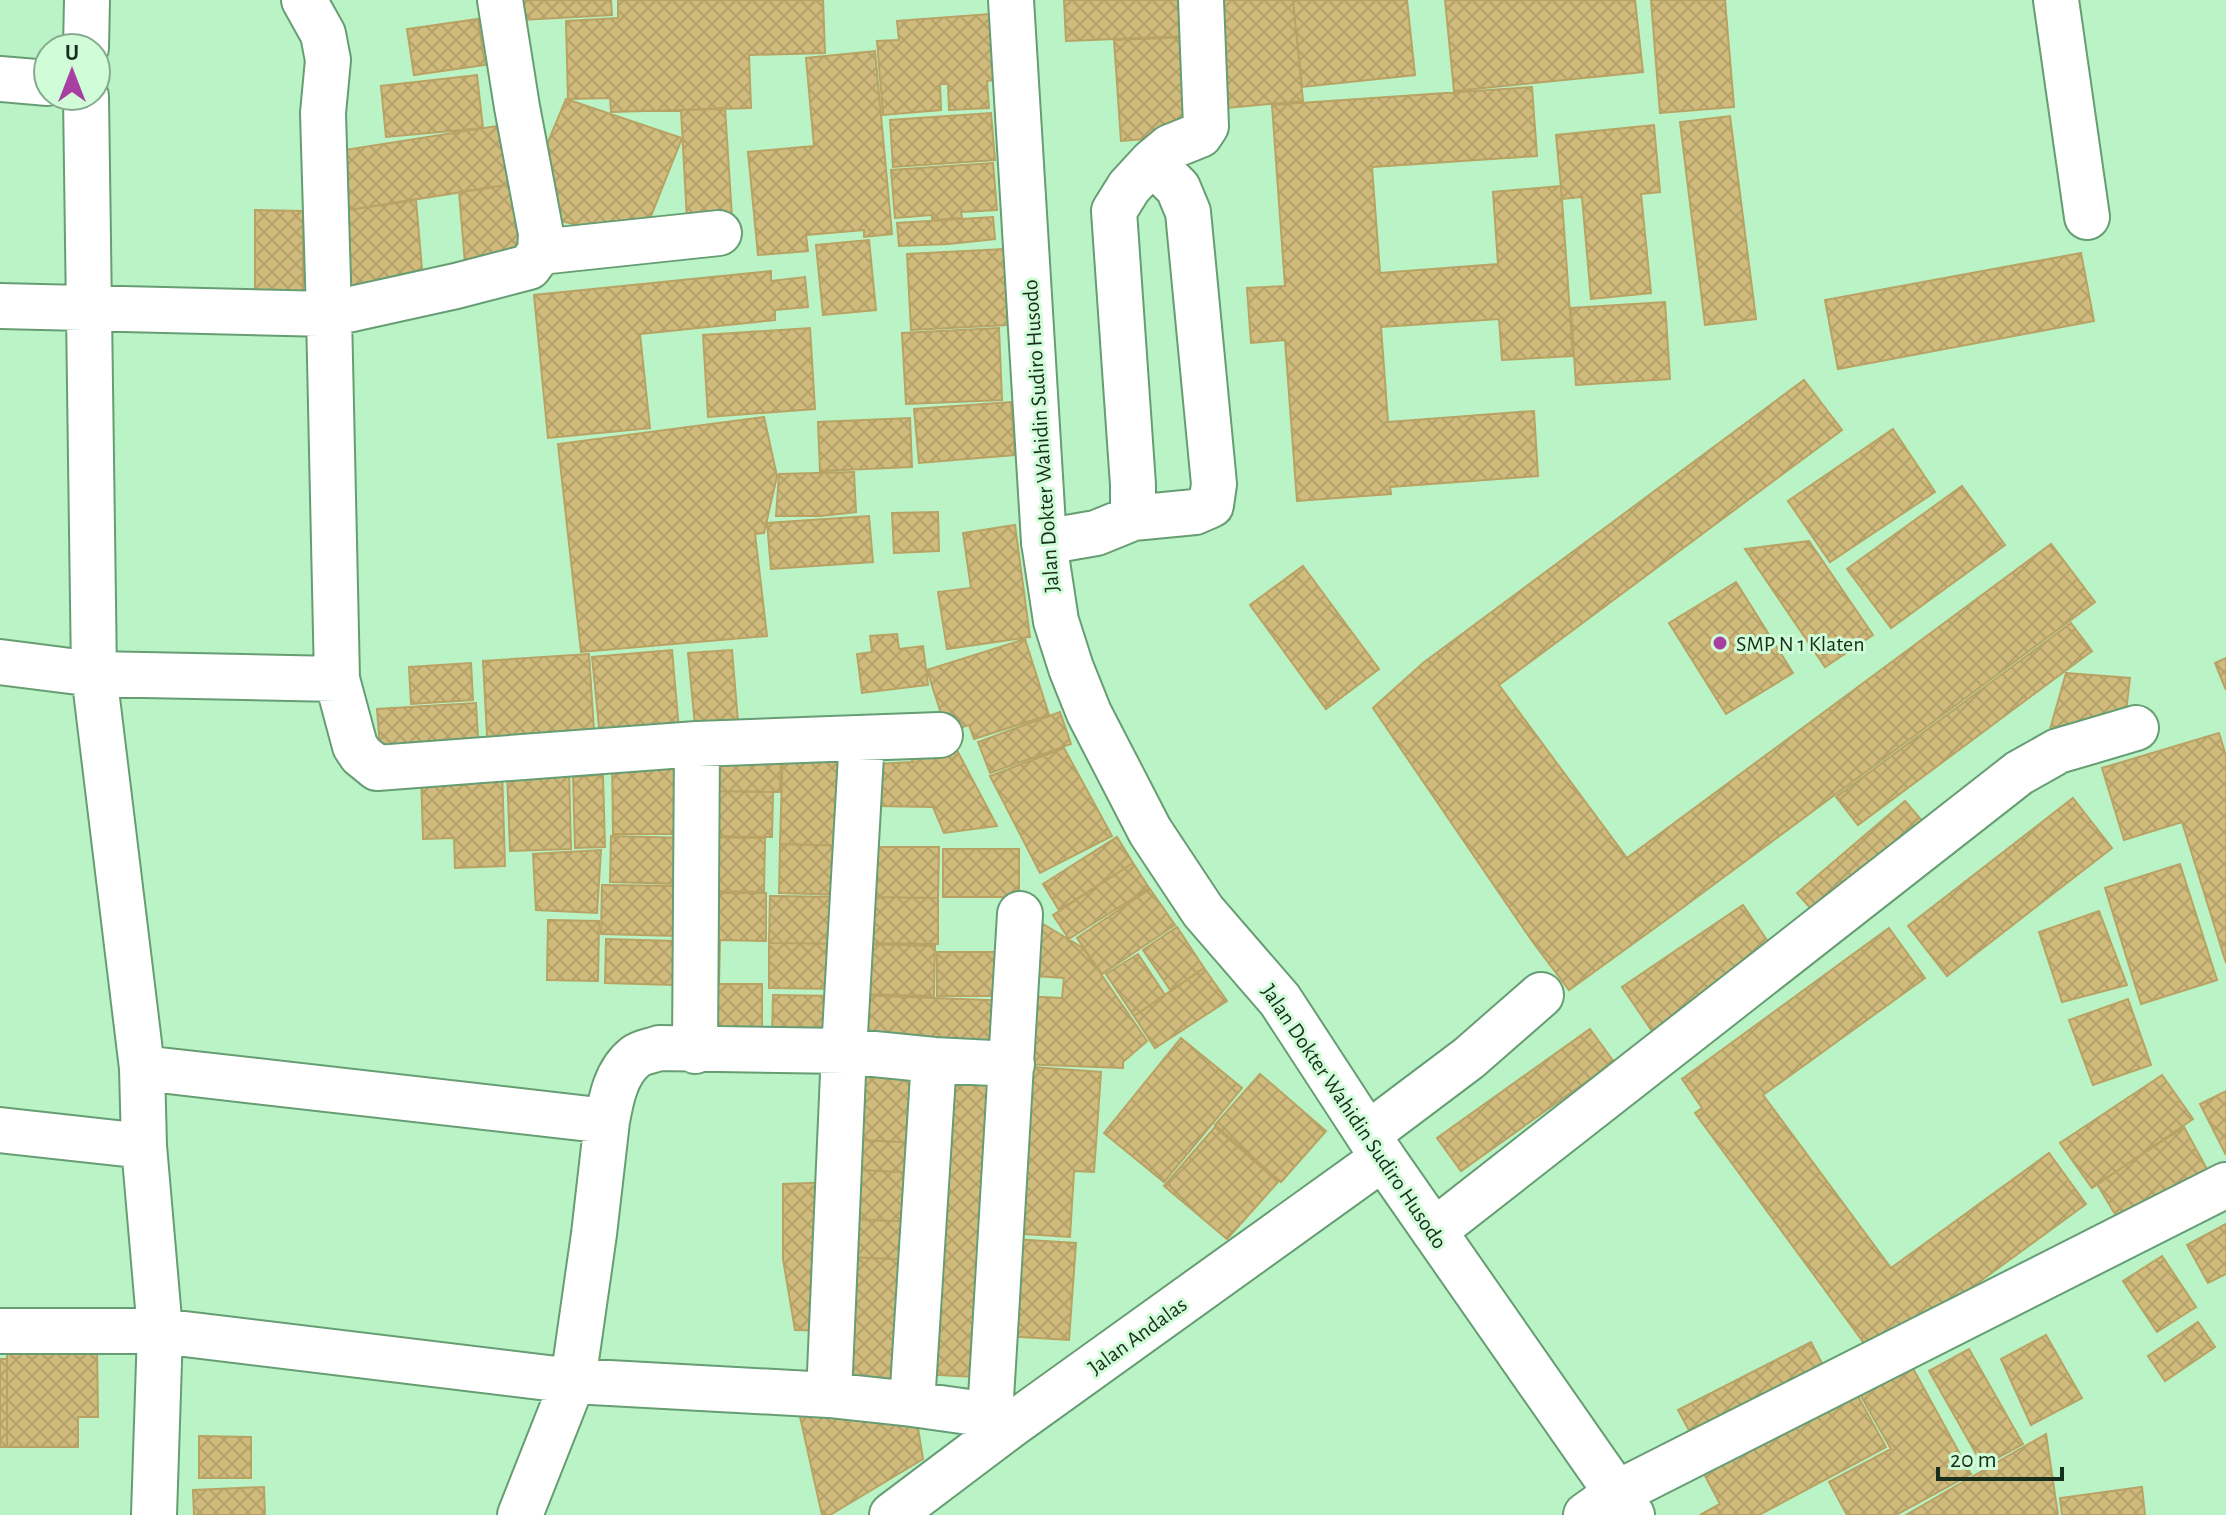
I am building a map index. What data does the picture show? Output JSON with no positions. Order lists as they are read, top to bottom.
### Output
{
  "streets": {
    "street": ["Jalan Dokter Wahidin Sudiro Husodo", "Jalan Andalas"]
  },
  "crossings": [
    ["Jalan Dokter Wahidin Sudiro Husodo", "Jalan Andalas"]
  ],
  "places": ["SMP N 1 Klaten"],
  "scale_bar": "20 m",
  "north": "top"
}
